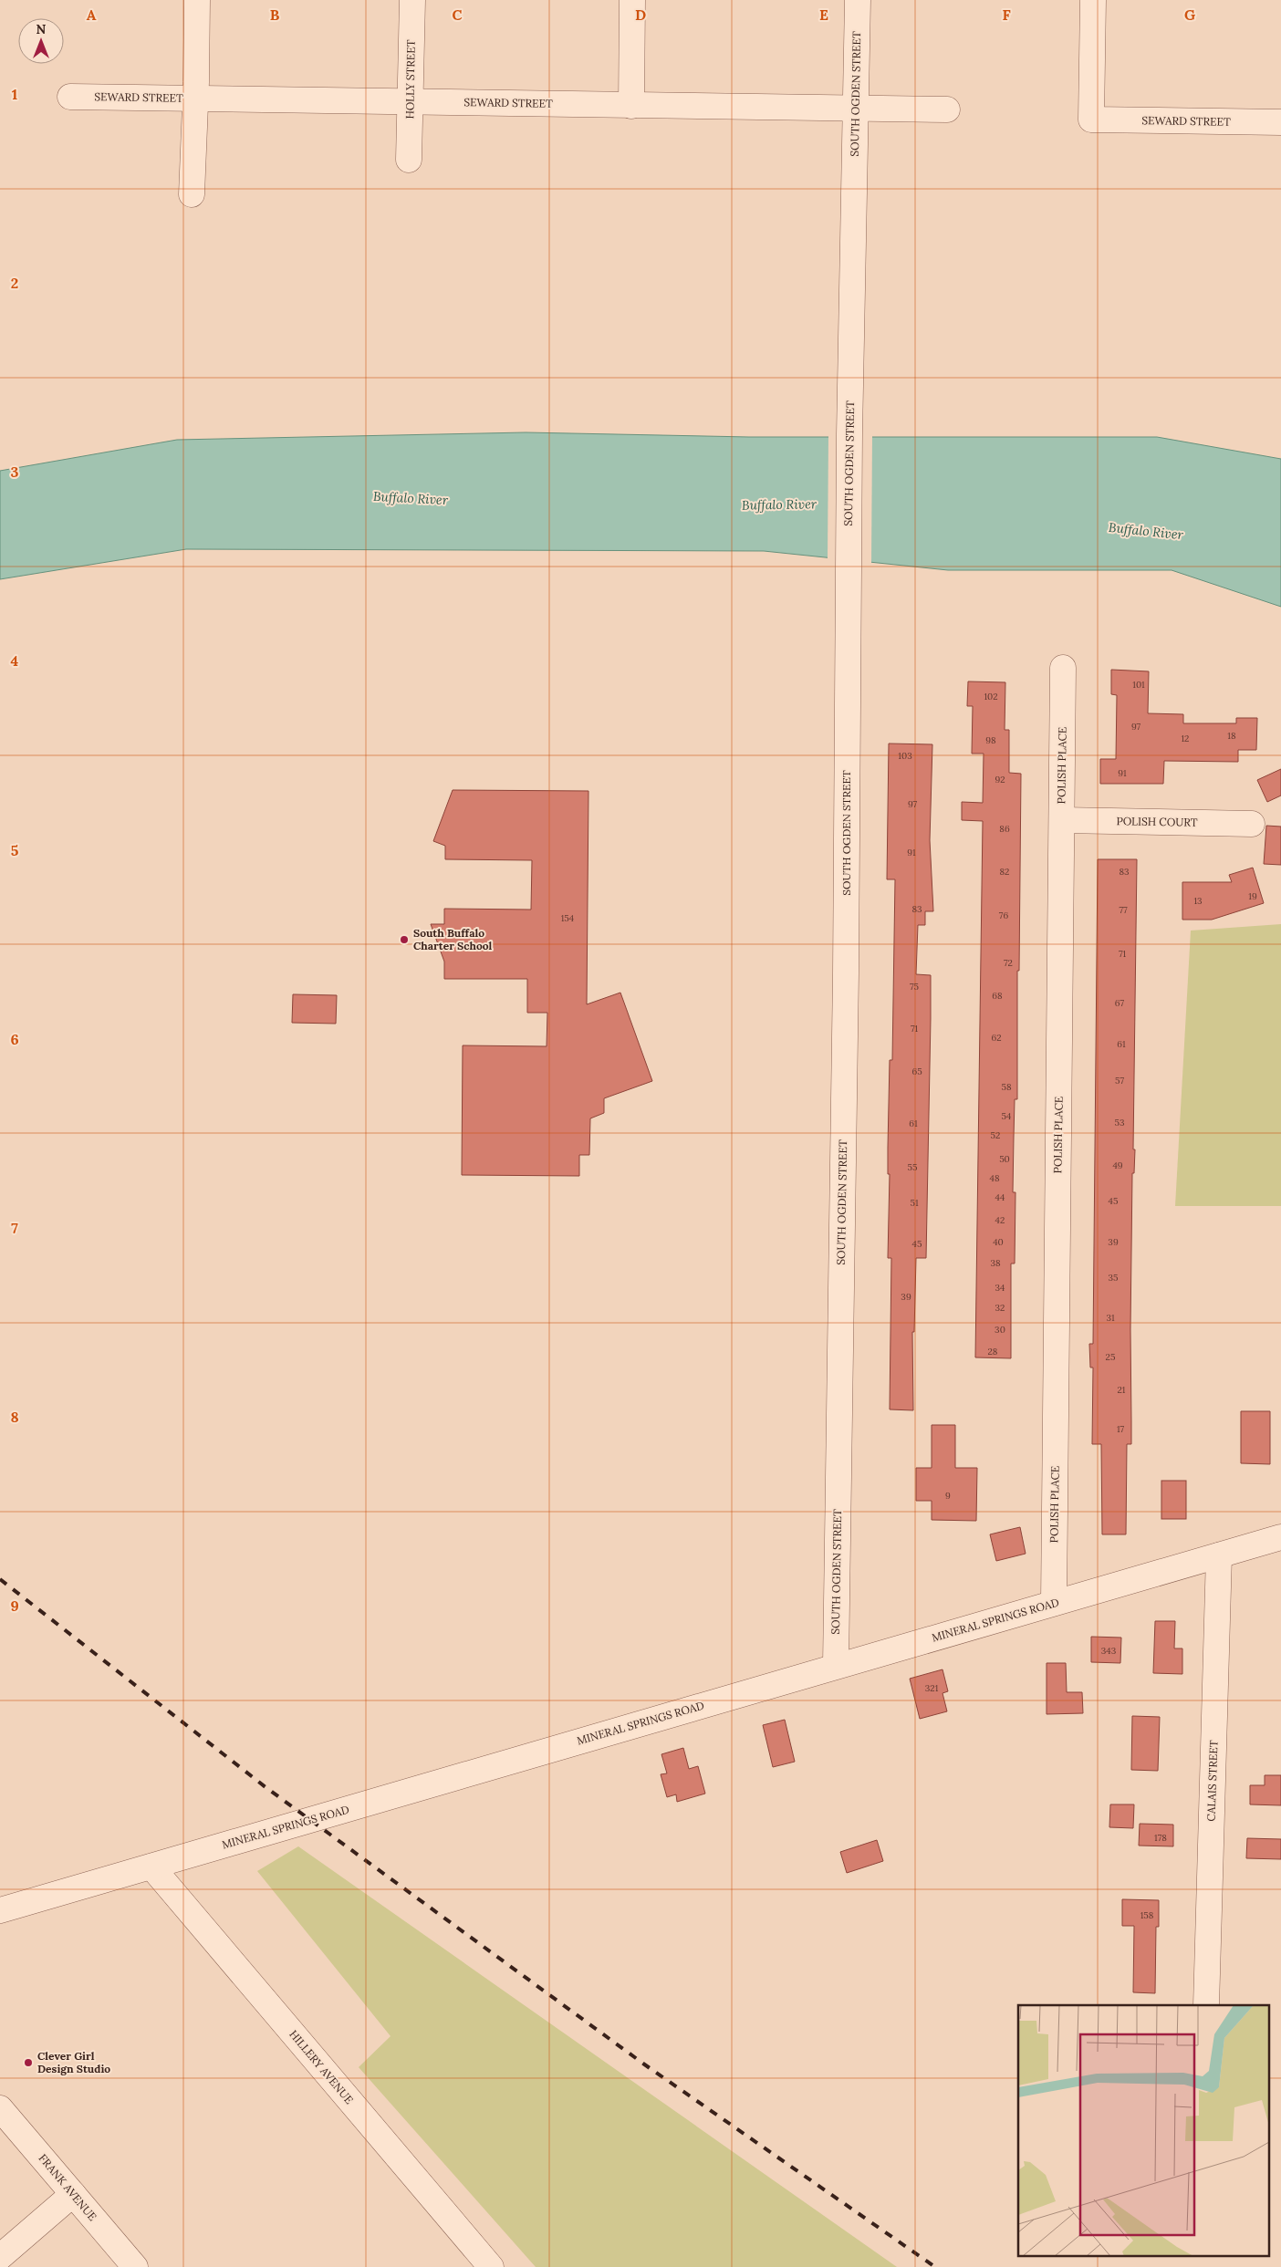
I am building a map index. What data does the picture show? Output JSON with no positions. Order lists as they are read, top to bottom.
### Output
{
  "streets": {
    "street": [
      "HOLLY STREET",
      "SOUTH OGDEN STREET",
      "SEWARD STREET",
      "POLISH PLACE",
      "POLISH COURT",
      "MINERAL SPRINGS ROAD",
      "CALAIS STREET",
      "HILLERY AVENUE",
      "FRANK AVENUE"
    ]
  },
  "crossings": [
    ["HOLLY STREET", "SEWARD STREET"],
    ["SOUTH OGDEN STREET", "SEWARD STREET"],
    ["SOUTH OGDEN STREET", "MINERAL SPRINGS ROAD"],
    ["POLISH PLACE", "POLISH COURT"],
    ["POLISH PLACE", "MINERAL SPRINGS ROAD"],
    ["MINERAL SPRINGS ROAD", "CALAIS STREET"],
    ["MINERAL SPRINGS ROAD", "HILLERY AVENUE"]
  ],
  "water": ["Buffalo River"],
  "places": ["South Buffalo Charter School", "Clever Girl Design Studio"],
  "house_numbers": [
    "101",
    "102",
    "97",
    "18",
    "12",
    "98",
    "103",
    "91",
    "92",
    "97",
    "86",
    "91",
    "82",
    "83",
    "19",
    "13",
    "83",
    "77",
    "76",
    "154",
    "71",
    "72",
    "75",
    "68",
    "67",
    "71",
    "62",
    "61",
    "65",
    "57",
    "58",
    "54",
    "53",
    "61",
    "52",
    "50",
    "49",
    "55",
    "48",
    "44",
    "45",
    "51",
    "42",
    "40",
    "39",
    "45",
    "38",
    "35",
    "34",
    "39",
    "32",
    "31",
    "30",
    "28",
    "25",
    "21",
    "17",
    "9",
    "343",
    "321",
    "178",
    "158"
  ],
  "north": "top",
  "grid": {
    "columns": [
      "A",
      "B",
      "C",
      "D",
      "E",
      "F",
      "G"
    ],
    "rows": [
      "1",
      "2",
      "3",
      "4",
      "5",
      "6",
      "7",
      "8",
      "9"
    ]
  }
}
